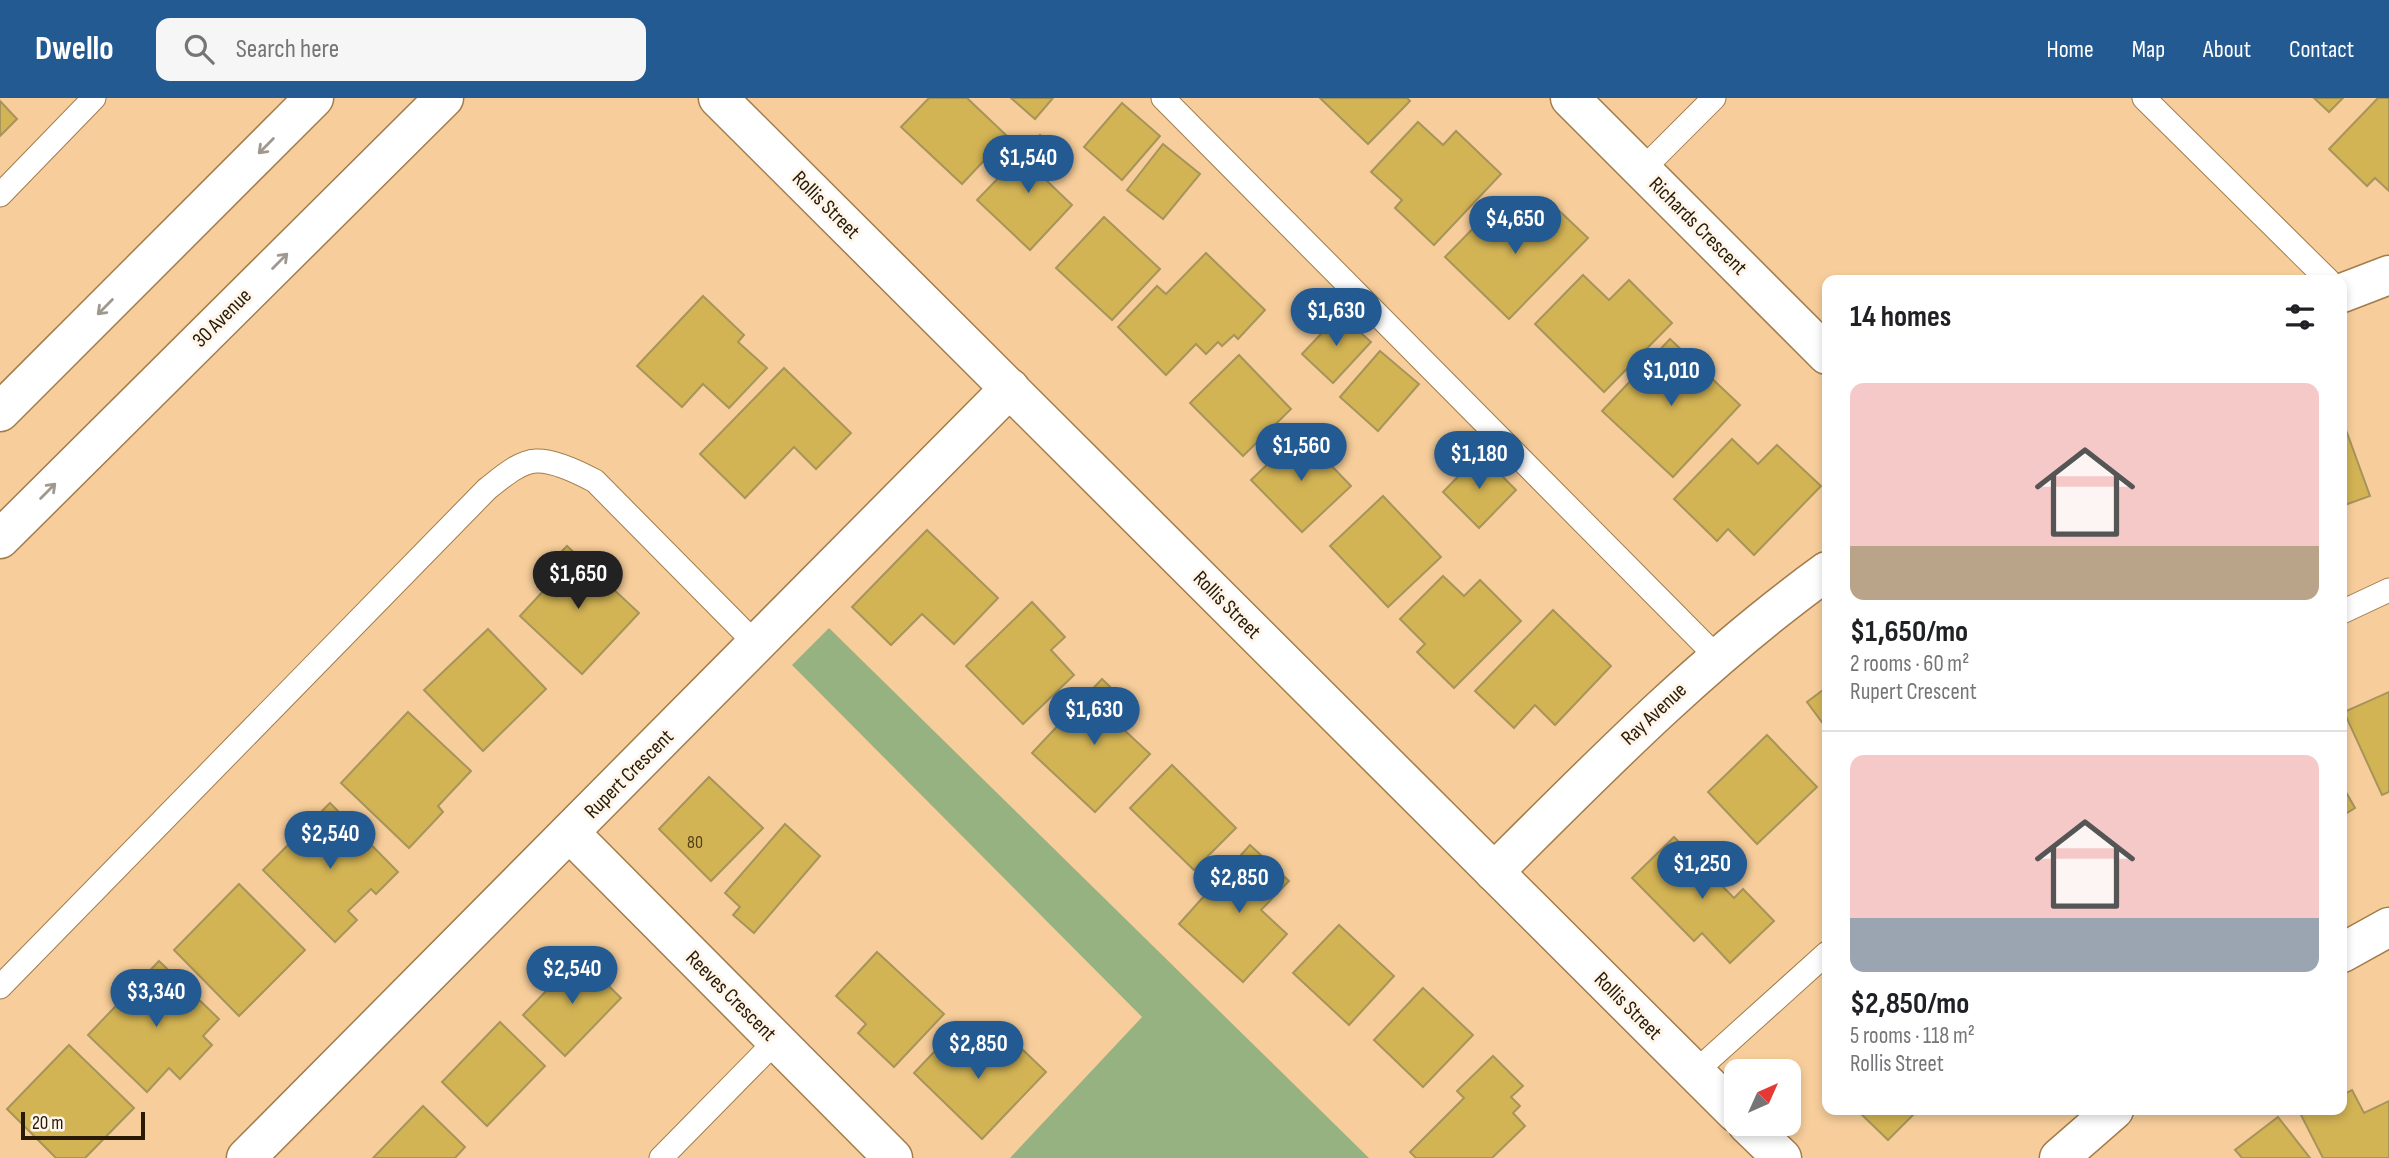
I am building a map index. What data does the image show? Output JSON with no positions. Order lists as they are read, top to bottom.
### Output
{
  "streets": {
    "street": [
      "Rollis Street",
      "Richards Crescent",
      "30 Avenue",
      "Ray Avenue",
      "Rupert Crescent",
      "Reeves Crescent"
    ]
  },
  "crossings": [
    ["Rollis Street", "Ray Avenue"],
    ["Rollis Street", "Rupert Crescent"],
    ["Rupert Crescent", "Reeves Crescent"]
  ],
  "house_numbers": ["80"],
  "scale_bar": "20 m",
  "north": "top right",
  "page": {
    "header": "Dwello",
    "search": "Search here",
    "nav": [
      "Home",
      "Map",
      "About",
      "Contact"
    ],
    "price": [
      "$1,540",
      "$4,650",
      "$1,630",
      "$1,010",
      "$1,560",
      "$1,180",
      "$1,650",
      "$1,630",
      "$2,540",
      "$1,250",
      "$2,850",
      "$2,540",
      "$3,340",
      "$2,850"
    ],
    "heading": "14 homes",
    "list": [
      {
        "name": "$1,650/mo",
        "note": "2 rooms · 60 m² · Rupert Crescent"
      },
      {
        "name": "$2,850/mo",
        "note": "5 rooms · 118 m² · Rollis Street"
      }
    ],
    "scale": "20 m"
  }
}
